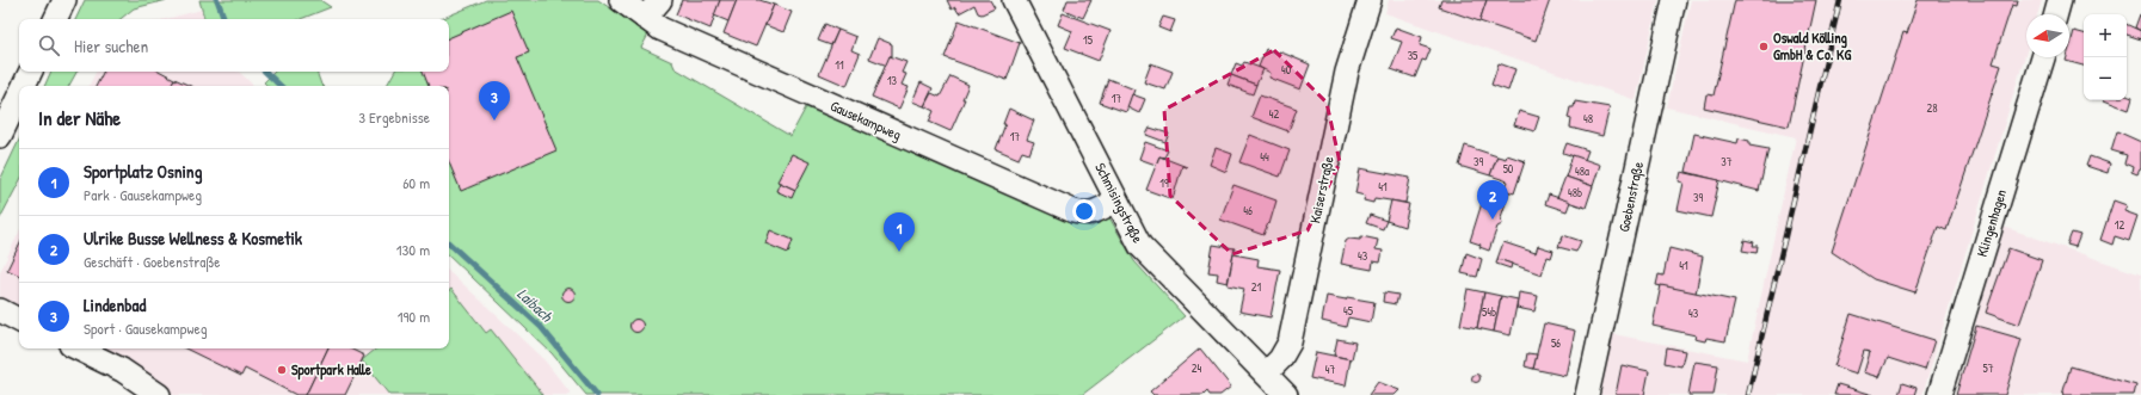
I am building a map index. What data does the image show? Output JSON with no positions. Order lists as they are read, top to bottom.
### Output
{
  "streets": {
    "street": [
      "Gausekampweg",
      "Kaiserstraße",
      "Goebenstraße",
      "Schmisingstraße",
      "Klingenhagen"
    ]
  },
  "crossings": [
    ["Gausekampweg", "Schmisingstraße"],
    ["Kaiserstraße", "Schmisingstraße"]
  ],
  "water": ["Laibach"],
  "places": ["Oswald Kölling GmbH & Co. KG", "Sportpark Halle"],
  "house_numbers": [
    "15",
    "35",
    "11",
    "40",
    "13",
    "17",
    "28",
    "42",
    "48",
    "17",
    "44",
    "39",
    "37",
    "50",
    "48a",
    "19",
    "41",
    "48b",
    "39",
    "46",
    "12",
    "43",
    "41",
    "21",
    "45",
    "54b",
    "43",
    "56",
    "24",
    "57",
    "47"
  ],
  "north": "left",
  "page": {
    "map_buttons": ["+", "−"],
    "search": "Hier suchen",
    "pins": ["3", "2", "1"],
    "heading": ["In der Nähe", "3 Ergebnisse"],
    "list": [
      {
        "mark": "1",
        "name": "Sportplatz Osning",
        "note": "Park · Gausekampweg",
        "value": "60 m"
      },
      {
        "mark": "2",
        "name": "Ulrike Busse Wellness & Kosmetik",
        "note": "Geschäft · Goebenstraße",
        "value": "130 m"
      },
      {
        "mark": "3",
        "name": "Lindenbad",
        "note": "Sport · Gausekampweg",
        "value": "190 m"
      }
    ]
  }
}
